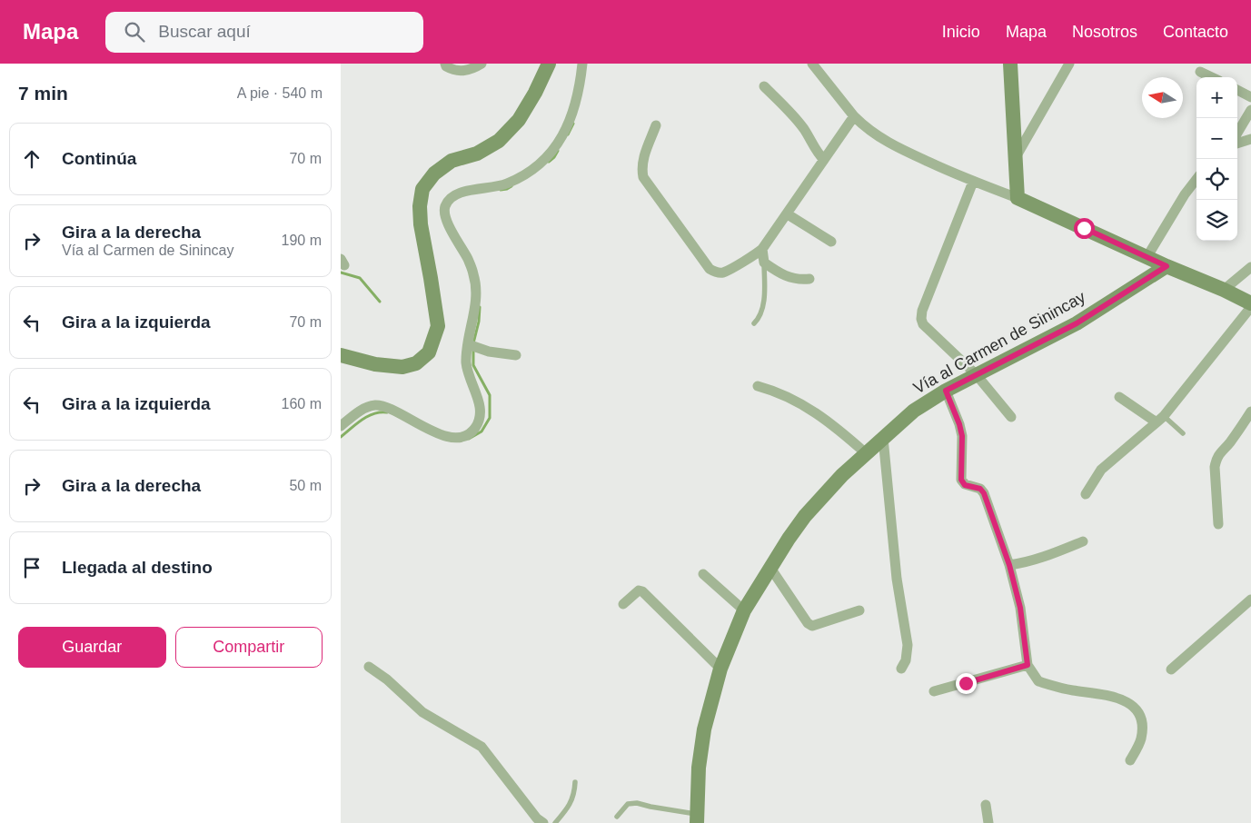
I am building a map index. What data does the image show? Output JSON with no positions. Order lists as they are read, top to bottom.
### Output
{
  "streets": {
    "street": ["Vía al Carmen de Sinincay"]
  },
  "north": "left",
  "page": {
    "header": "Mapa",
    "search": "Buscar aquí",
    "nav": [
      "Inicio",
      "Mapa",
      "Nosotros",
      "Contacto"
    ],
    "heading": ["7 min", "A pie · 540 m"],
    "map_buttons": ["+", "−"],
    "list": [
      ["Continúa", "70 m"],
      ["Gira a la derecha", "Vía al Carmen de Sinincay", "190 m"],
      ["Gira a la izquierda", "70 m"],
      ["Gira a la izquierda", "160 m"],
      ["Gira a la derecha", "50 m"],
      "Llegada al destino"
    ],
    "buttons": ["Guardar", "Compartir"]
  }
}
